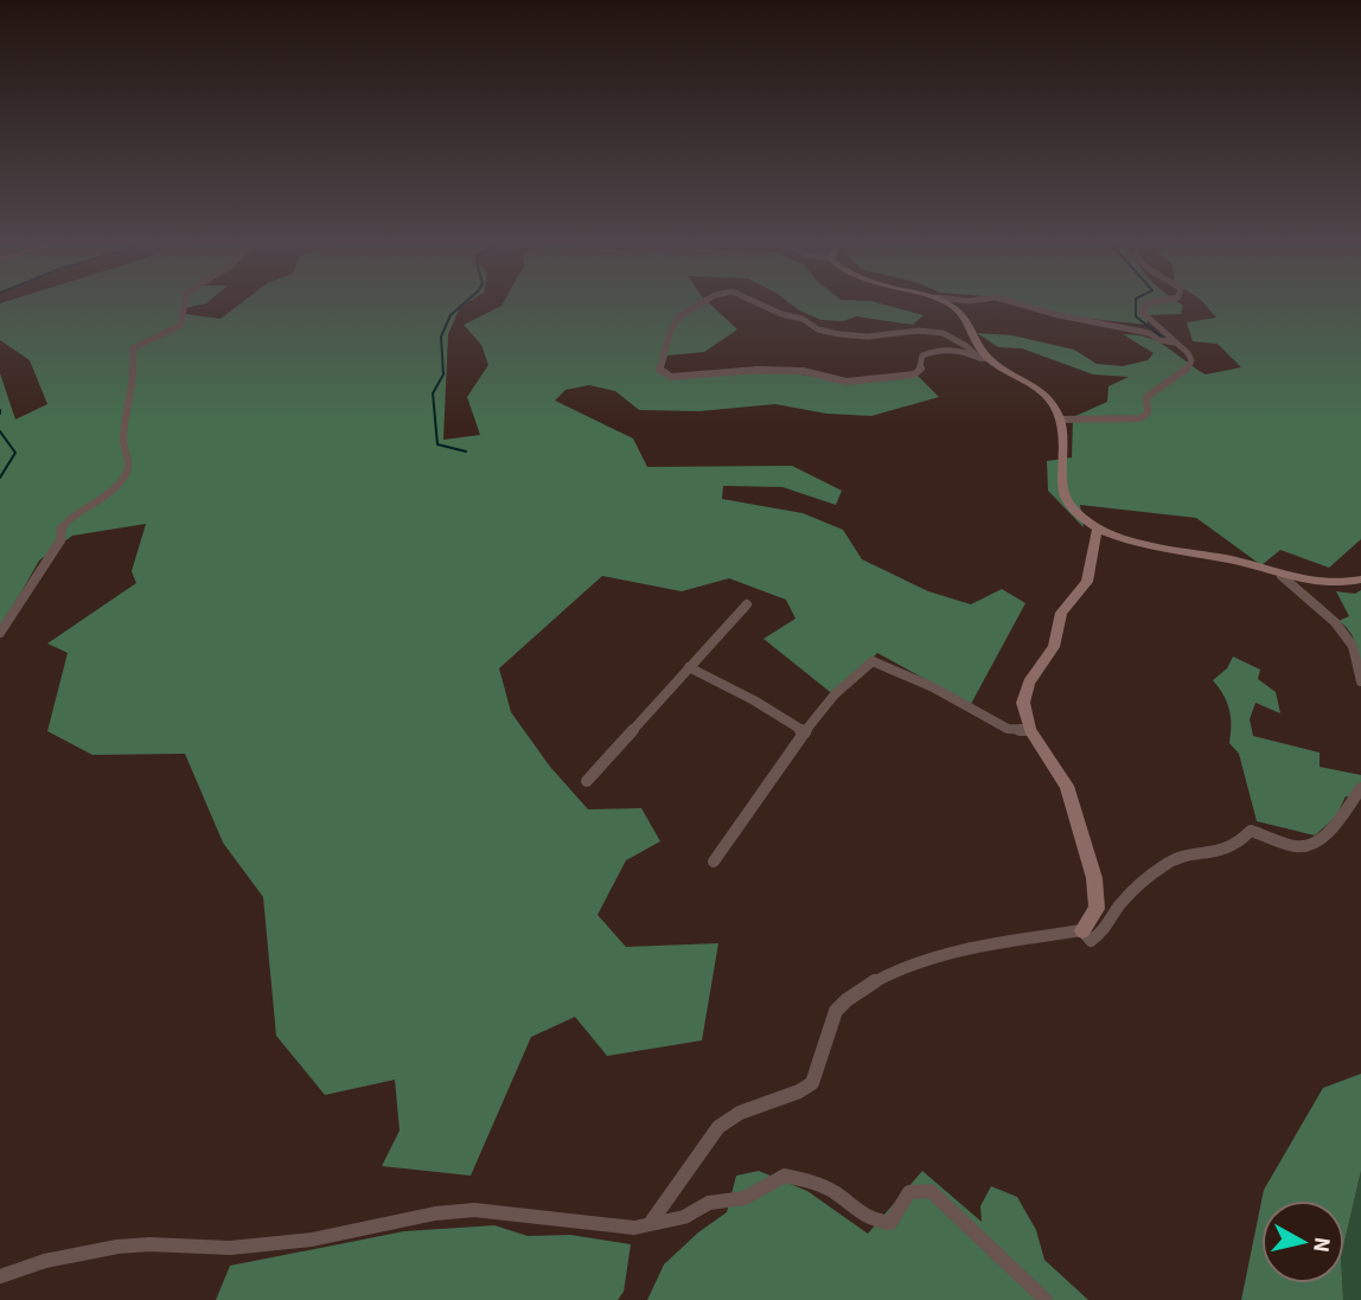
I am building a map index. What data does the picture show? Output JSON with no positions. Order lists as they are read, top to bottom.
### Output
{
  "north": "right"
}
